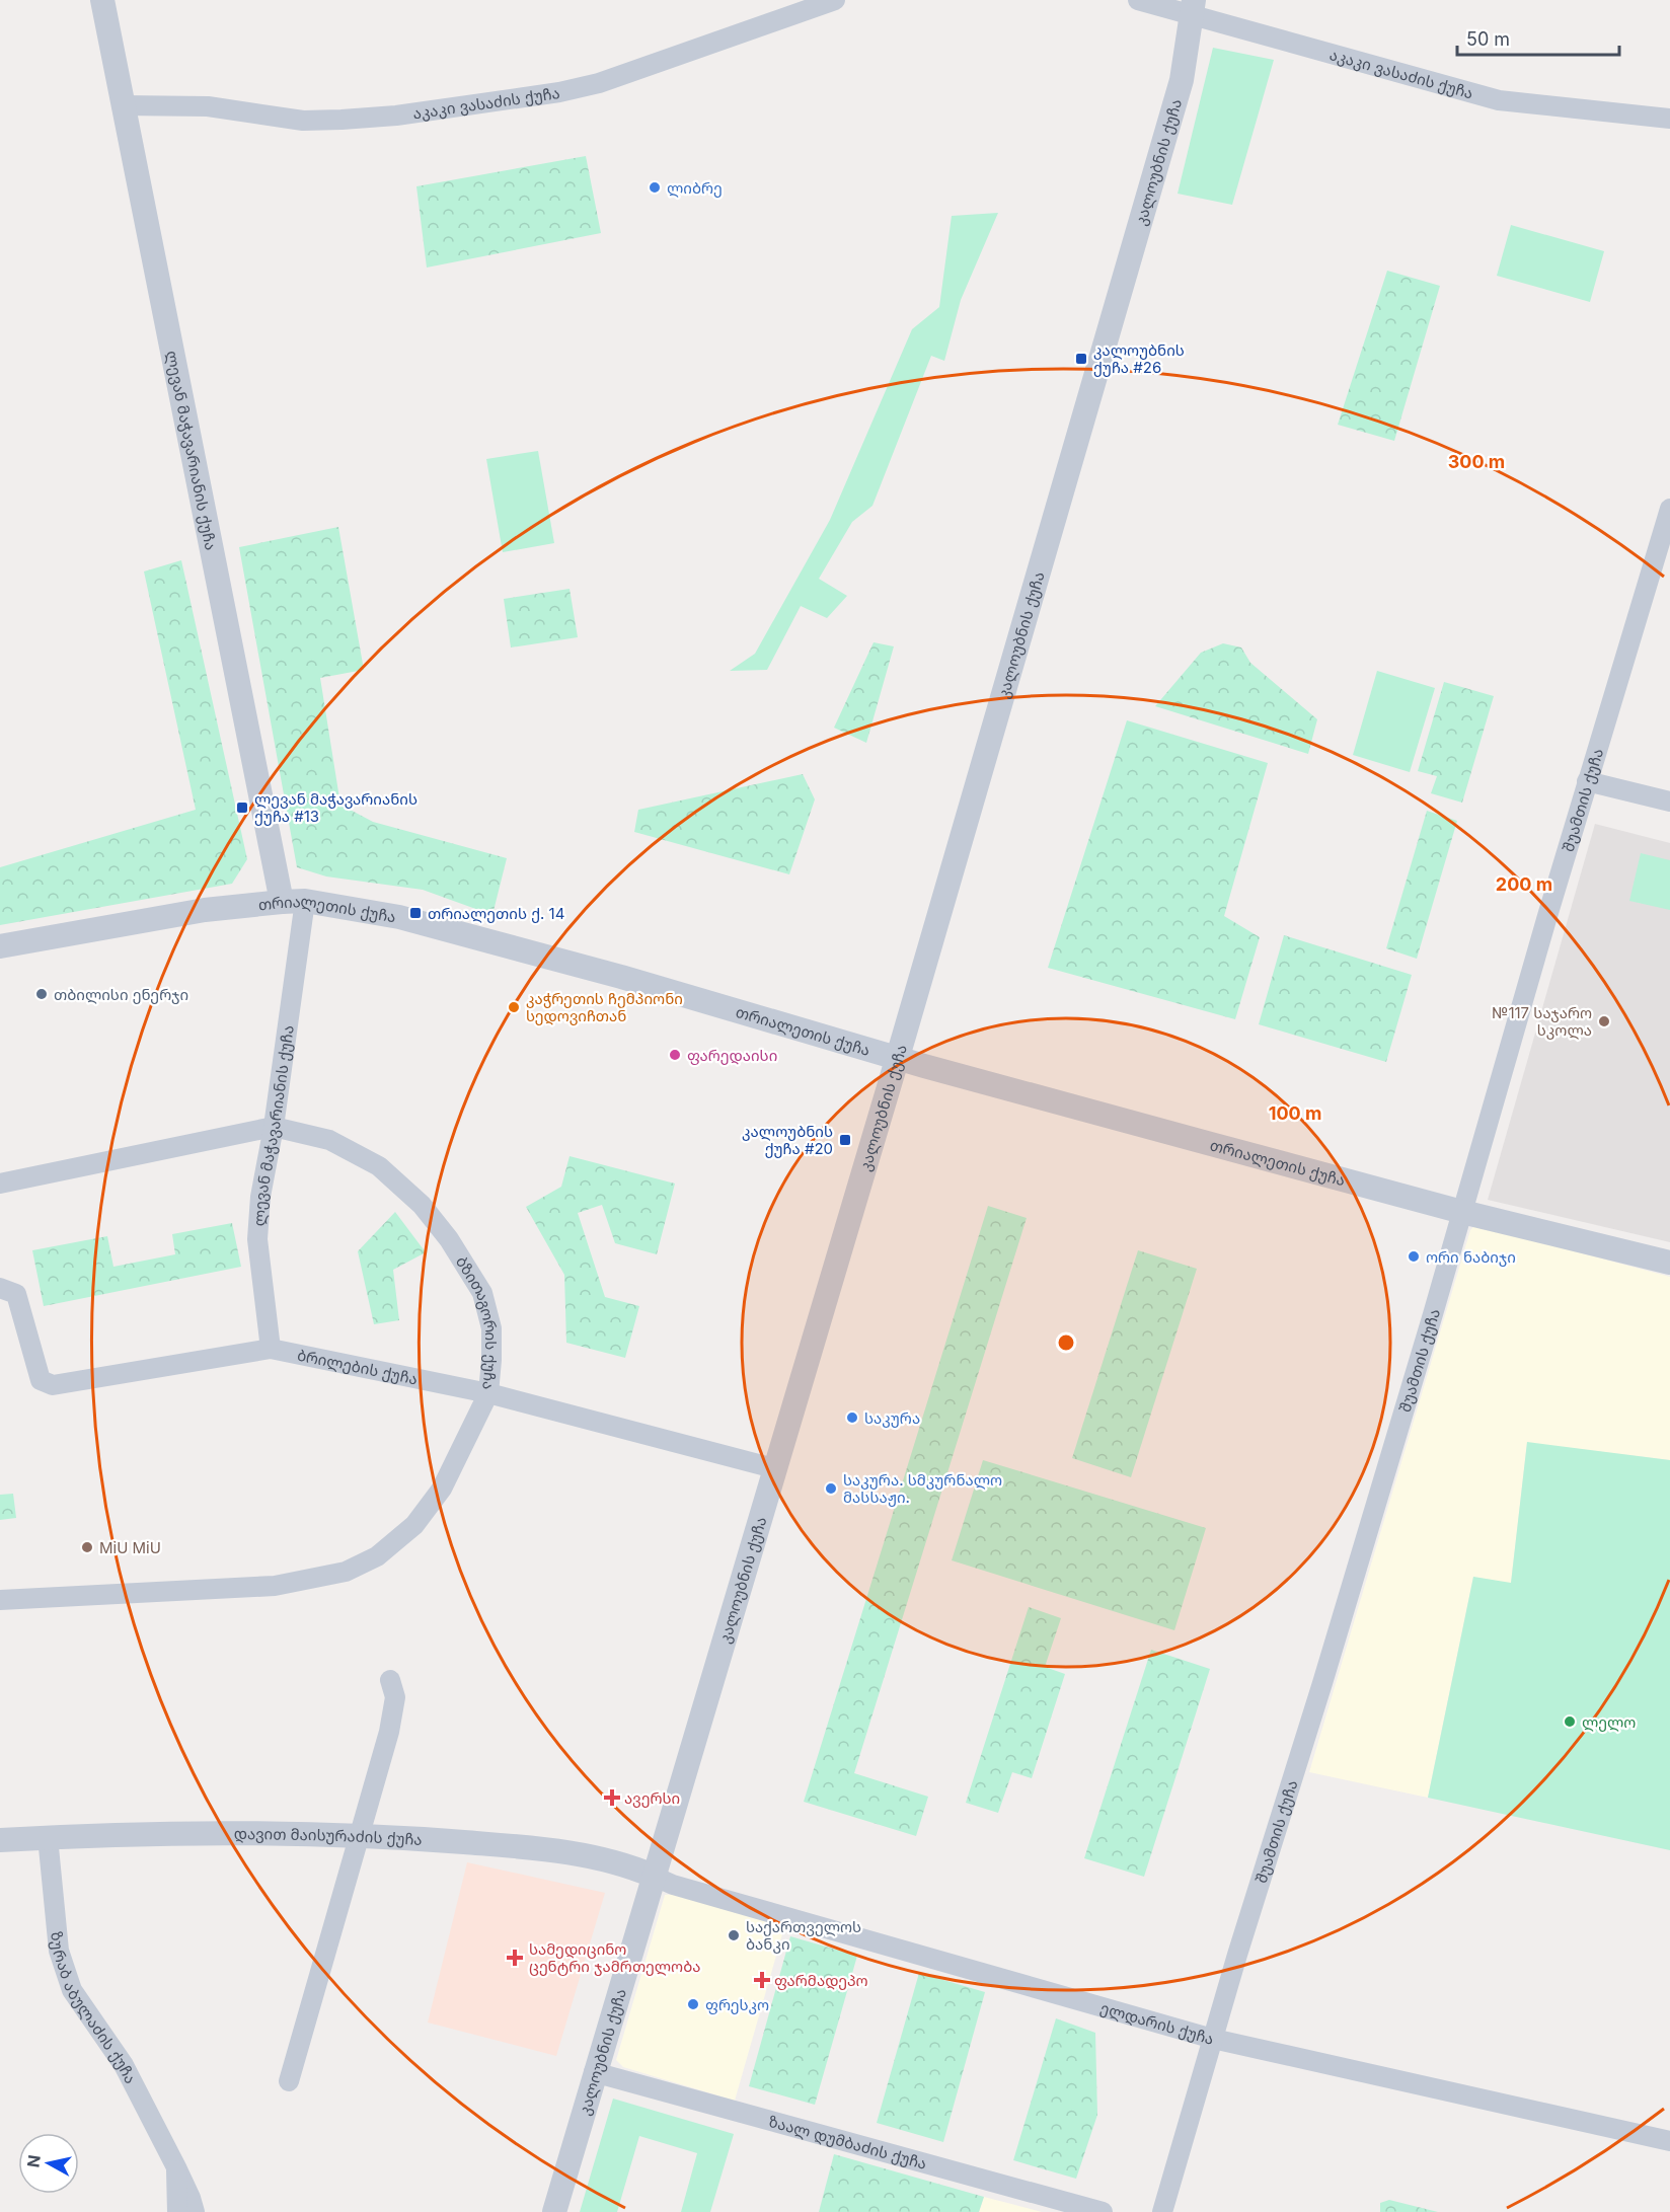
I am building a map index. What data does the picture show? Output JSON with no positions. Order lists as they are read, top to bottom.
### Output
{
  "streets": {
    "street": [
      "აკაკი ვასაძის ქუჩა",
      "კალოუბნის ქუჩა",
      "ლევან მაჭავარიანის ქუჩა",
      "შუამთის ქუჩა",
      "თრიალეთის ქუჩა",
      "ბზითაგორის ქუჩა",
      "ბრილების ქუჩა",
      "დავით მაისურაძის ქუჩა",
      "ზურაბ აბულაძის ქუჩა",
      "ელდარის ქუჩა",
      "ზაალ დუმბაძის ქუჩა"
    ]
  },
  "crossings": [
    ["აკაკი ვასაძის ქუჩა", "კალოუბნის ქუჩა"],
    ["აკაკი ვასაძის ქუჩა", "ლევან მაჭავარიანის ქუჩა"],
    ["კალოუბნის ქუჩა", "თრიალეთის ქუჩა"],
    ["კალოუბნის ქუჩა", "ბრილების ქუჩა"],
    ["კალოუბნის ქუჩა", "დავით მაისურაძის ქუჩა"],
    ["კალოუბნის ქუჩა", "ელდარის ქუჩა"],
    ["კალოუბნის ქუჩა", "ზაალ დუმბაძის ქუჩა"],
    ["ლევან მაჭავარიანის ქუჩა", "თრიალეთის ქუჩა"],
    ["ლევან მაჭავარიანის ქუჩა", "ბზითაგორის ქუჩა"],
    ["ლევან მაჭავარიანის ქუჩა", "ბრილების ქუჩა"],
    ["შუამთის ქუჩა", "თრიალეთის ქუჩა"],
    ["შუამთის ქუჩა", "ელდარის ქუჩა"],
    ["ბზითაგორის ქუჩა", "ბრილების ქუჩა"],
    ["დავით მაისურაძის ქუჩა", "ზურაბ აბულაძის ქუჩა"],
    ["დავით მაისურაძის ქუჩა", "ელდარის ქუჩა"]
  ],
  "places": {
    "other": [
      "ლიბრე",
      "თბილისი ენერჯი",
      "კაჭრეთის ჩემპიონი სედოვიჩთან",
      "№117 საჯარო სკოლა",
      "ფარედაისი",
      "ორი ნაბიჯი",
      "საკურა",
      "საკურა. სმკურნალო მასსაჟი.",
      "MiU MiU",
      "ლელო",
      "საქართველოს ბანკი",
      "ფრესკო"
    ],
    "transit": [
      "კალოუბნის ქუჩა #26",
      "ლევან მაჭავარიანის ქუჩა #13",
      "თრიალეთის ქ. 14",
      "კალოუბნის ქუჩა #20"
    ],
    "health": ["ავერსი", "სამედიცინო ცენტრი ჯამრთელობა", "ფარმადეპო"]
  },
  "scale_bar": "50 m",
  "north": "left",
  "rings": ["300 m", "200 m", "100 m"]
}
